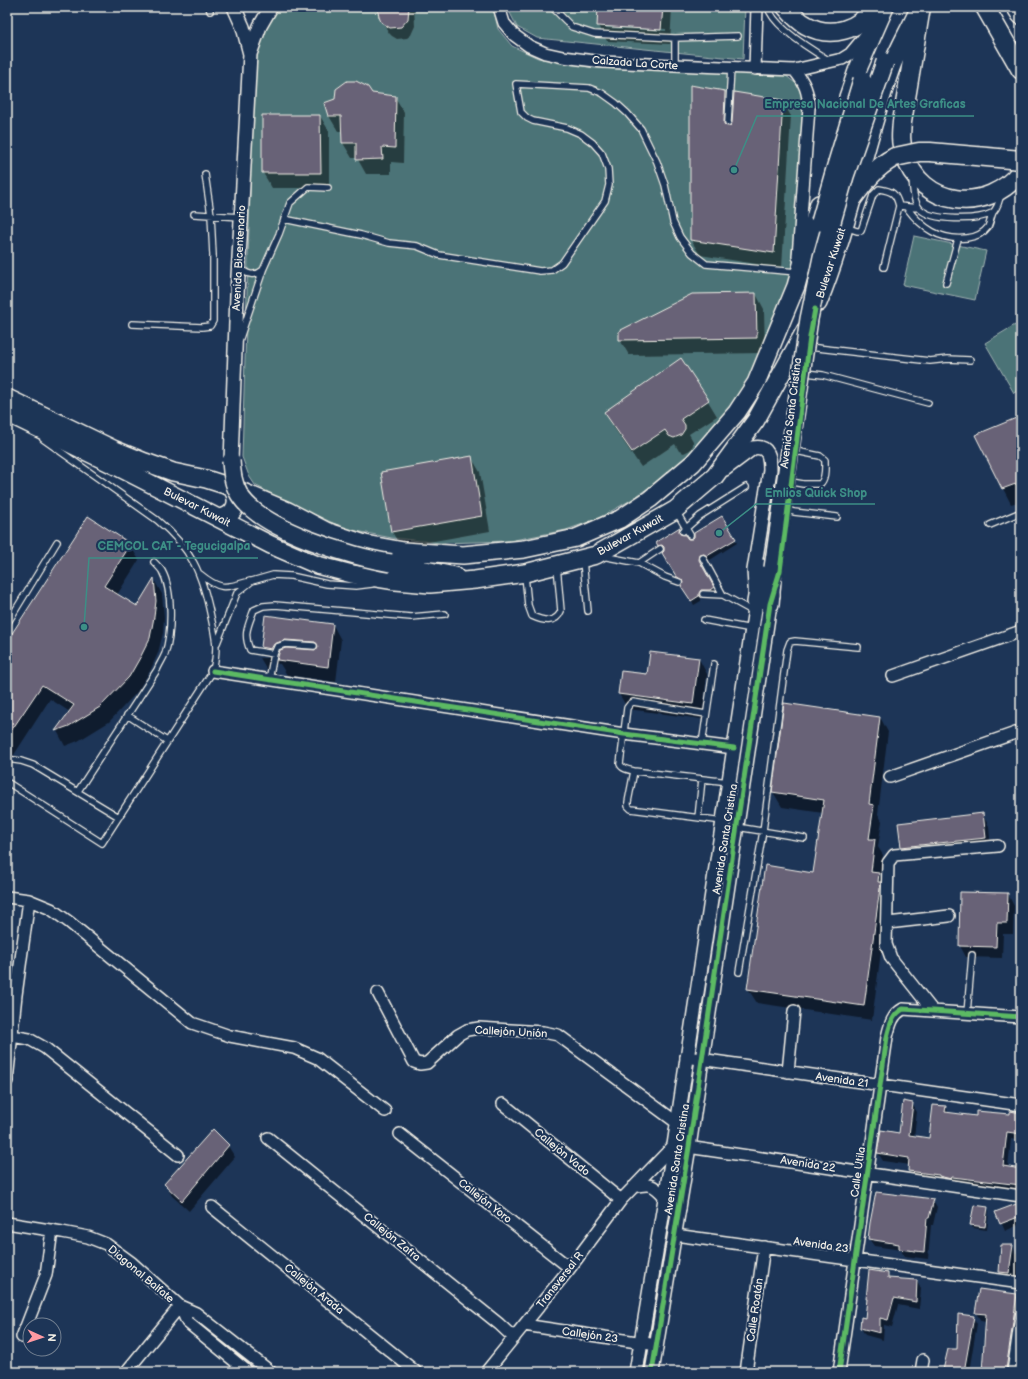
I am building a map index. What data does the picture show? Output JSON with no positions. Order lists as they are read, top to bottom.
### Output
{
  "streets": {
    "main road": ["Bulevar Kuwait"],
    "street": [
      "Calzada La Corte",
      "Avenida Bicentenario",
      "Avenida Santa Cristina",
      "Callejón Unión",
      "Avenida 21",
      "Callejón Vado",
      "Avenida 22",
      "Calle Utila",
      "Callejón Yoro",
      "Callejón Zafra",
      "Avenida 23",
      "Diagonal Balfate",
      "Transversal R",
      "Callejón Arada",
      "Calle Roatán",
      "Callejón 23"
    ]
  },
  "crossings": [
    ["Calzada La Corte", "Bulevar Kuwait"],
    ["Bulevar Kuwait", "Avenida Santa Cristina"],
    ["Avenida Santa Cristina", "Callejón Unión"],
    ["Avenida Santa Cristina", "Avenida 21"],
    ["Avenida Santa Cristina", "Avenida 22"],
    ["Avenida Santa Cristina", "Avenida 23"],
    ["Avenida Santa Cristina", "Transversal R"],
    ["Avenida Santa Cristina", "Callejón 23"],
    ["Avenida 21", "Calle Utila"],
    ["Callejón Vado", "Transversal R"],
    ["Avenida 22", "Calle Utila"],
    ["Calle Utila", "Avenida 23"],
    ["Callejón Yoro", "Transversal R"],
    ["Callejón Zafra", "Transversal R"],
    ["Avenida 23", "Calle Roatán"],
    ["Transversal R", "Callejón 23"]
  ],
  "places": ["Empresa Nacional De Artes Graficas", "Emlios Quick Shop", "CEMCOL CAT - Tegucigalpa"],
  "north": "right"
}
